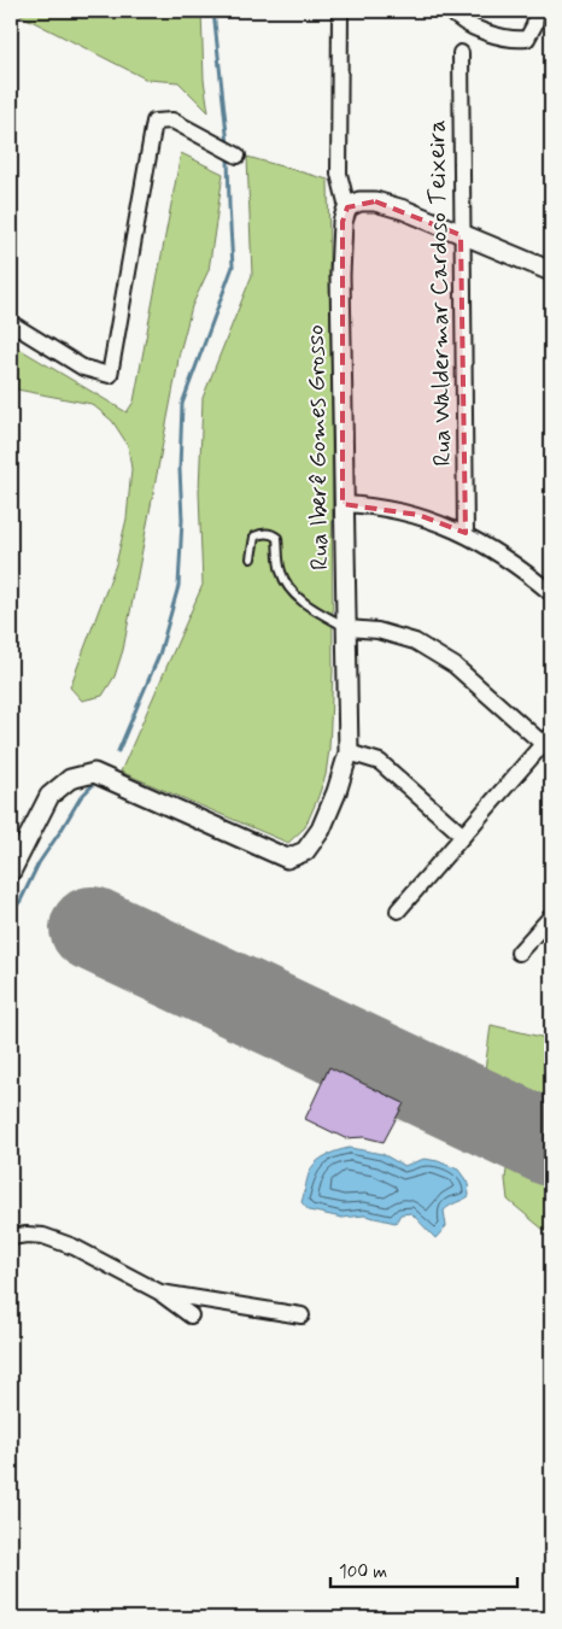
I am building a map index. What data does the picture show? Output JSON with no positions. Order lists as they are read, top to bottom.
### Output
{
  "streets": {
    "street": ["Rua Waldermar Cardoso Teixeira", "Rua Iberê Gomes Grosso"]
  },
  "scale_bar": "100 m"
}
